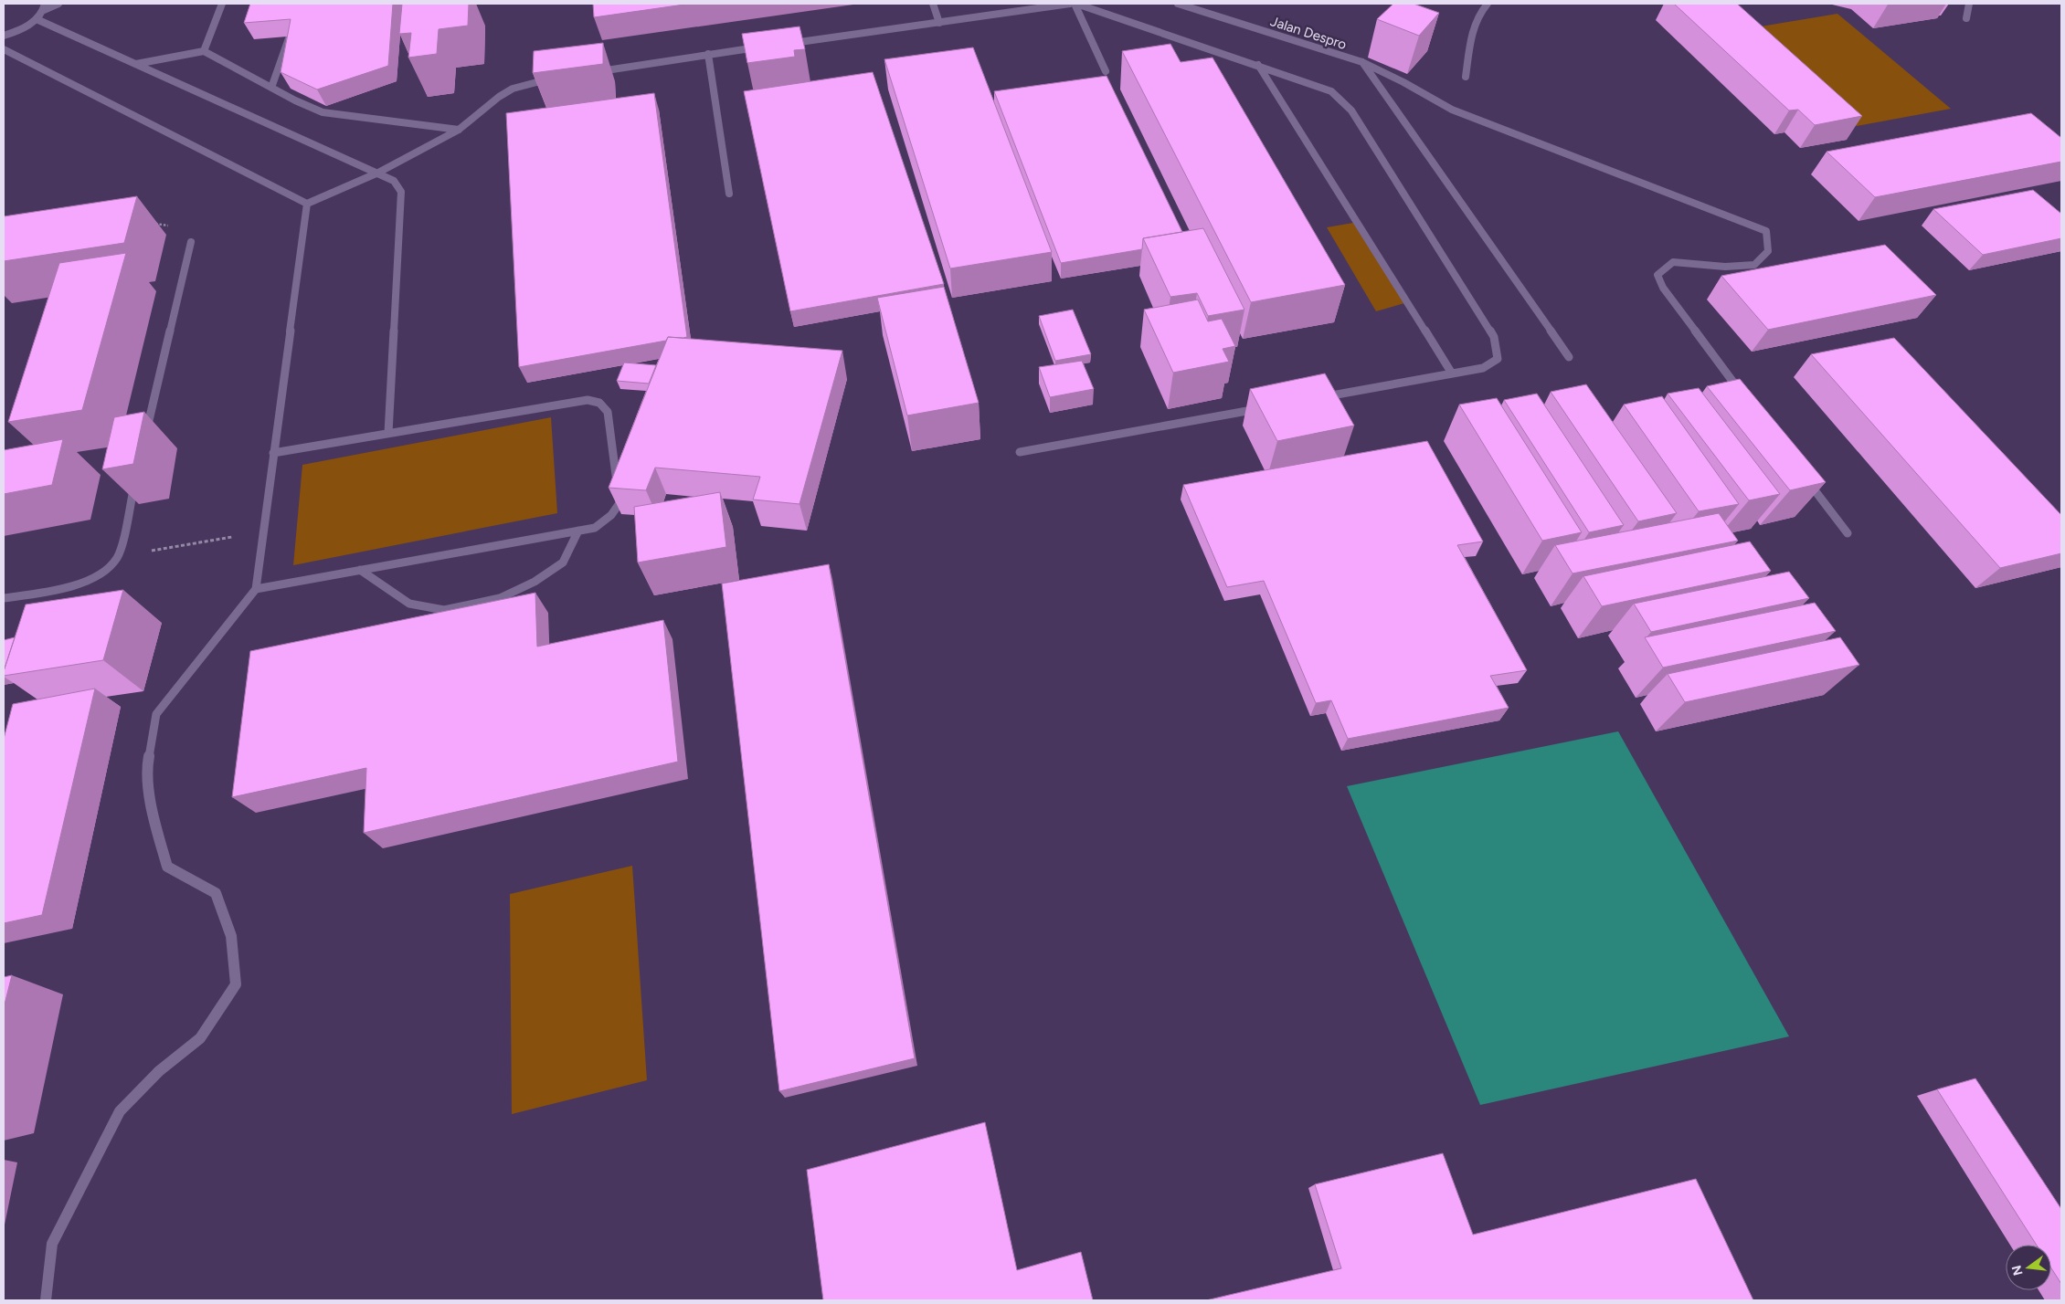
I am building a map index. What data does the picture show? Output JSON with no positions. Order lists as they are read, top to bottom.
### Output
{
  "streets": {
    "lane": ["Jalan Despro"]
  },
  "north": "left"
}
